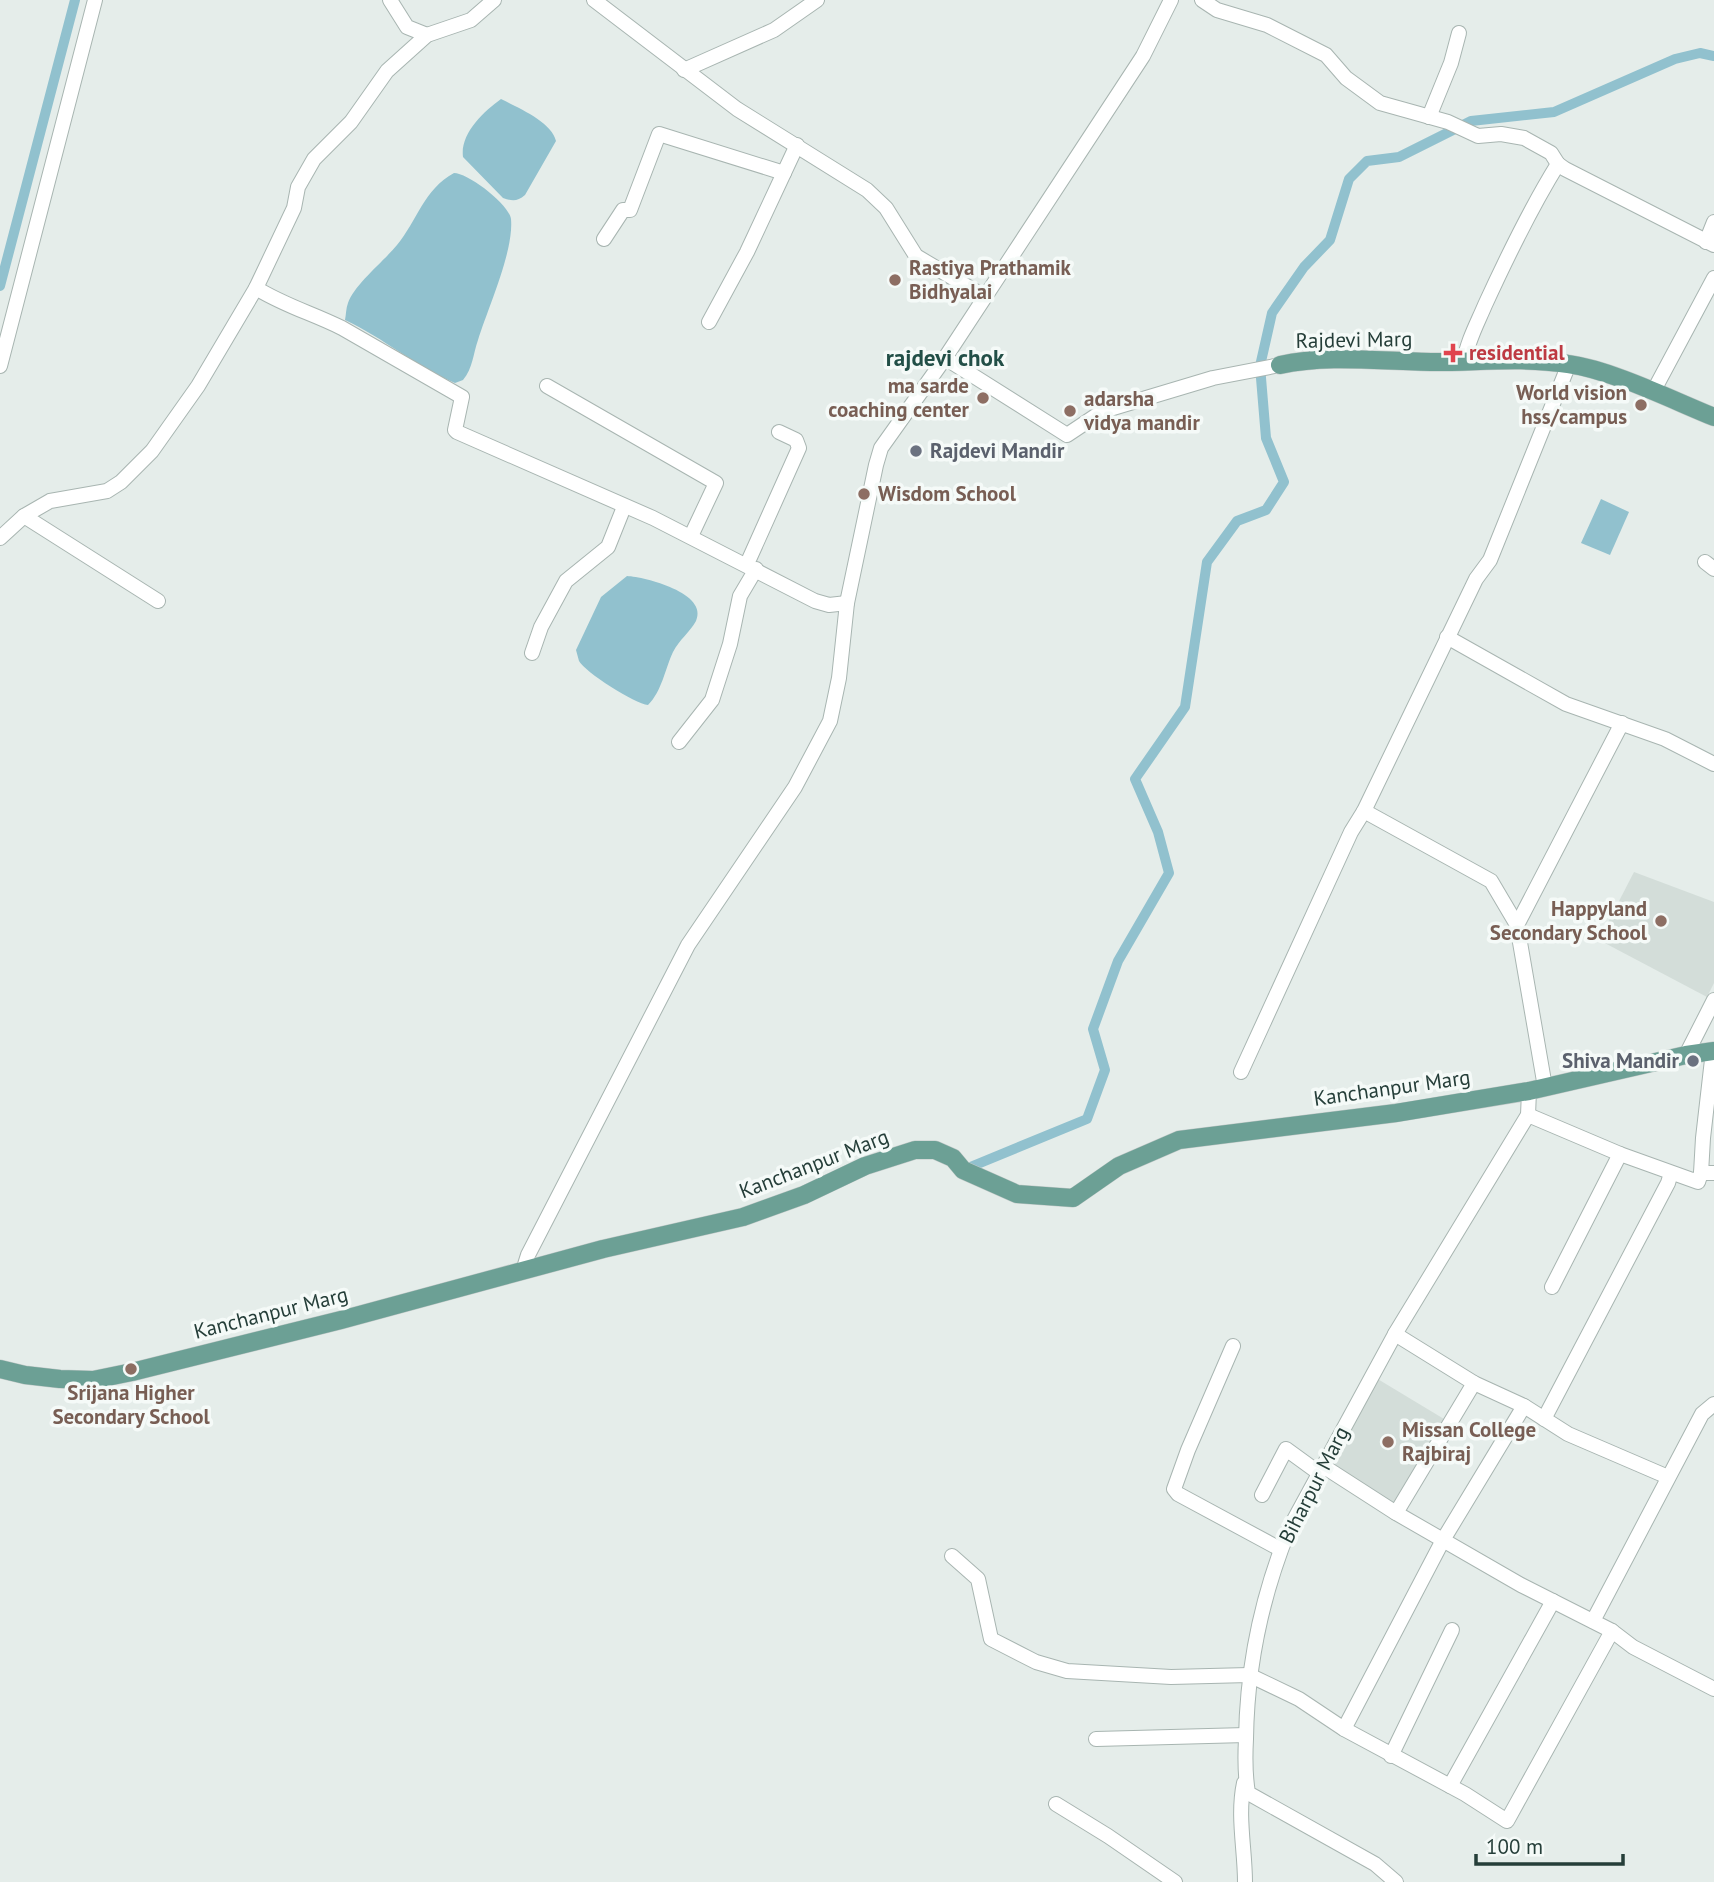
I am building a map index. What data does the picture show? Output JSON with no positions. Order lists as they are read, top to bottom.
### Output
{
  "streets": {
    "main road": ["Rajdevi Marg", "Kanchanpur Marg"],
    "street": ["Biharpur Marg"]
  },
  "crossings": [
    ["Kanchanpur Marg", "Biharpur Marg"]
  ],
  "districts": ["rajdevi chok"],
  "places": {
    "other": [
      "Rastiya Prathamik Bidhyalai",
      "ma sarde coaching center",
      "World vision hss/campus",
      "adarsha vidya mandir",
      "Rajdevi Mandir",
      "Wisdom School",
      "Happyland Secondary School",
      "Shiva Mandir",
      "Srijana Higher Secondary School",
      "Missan College Rajbiraj"
    ],
    "health": ["residential"]
  },
  "scale_bar": "100 m"
}
